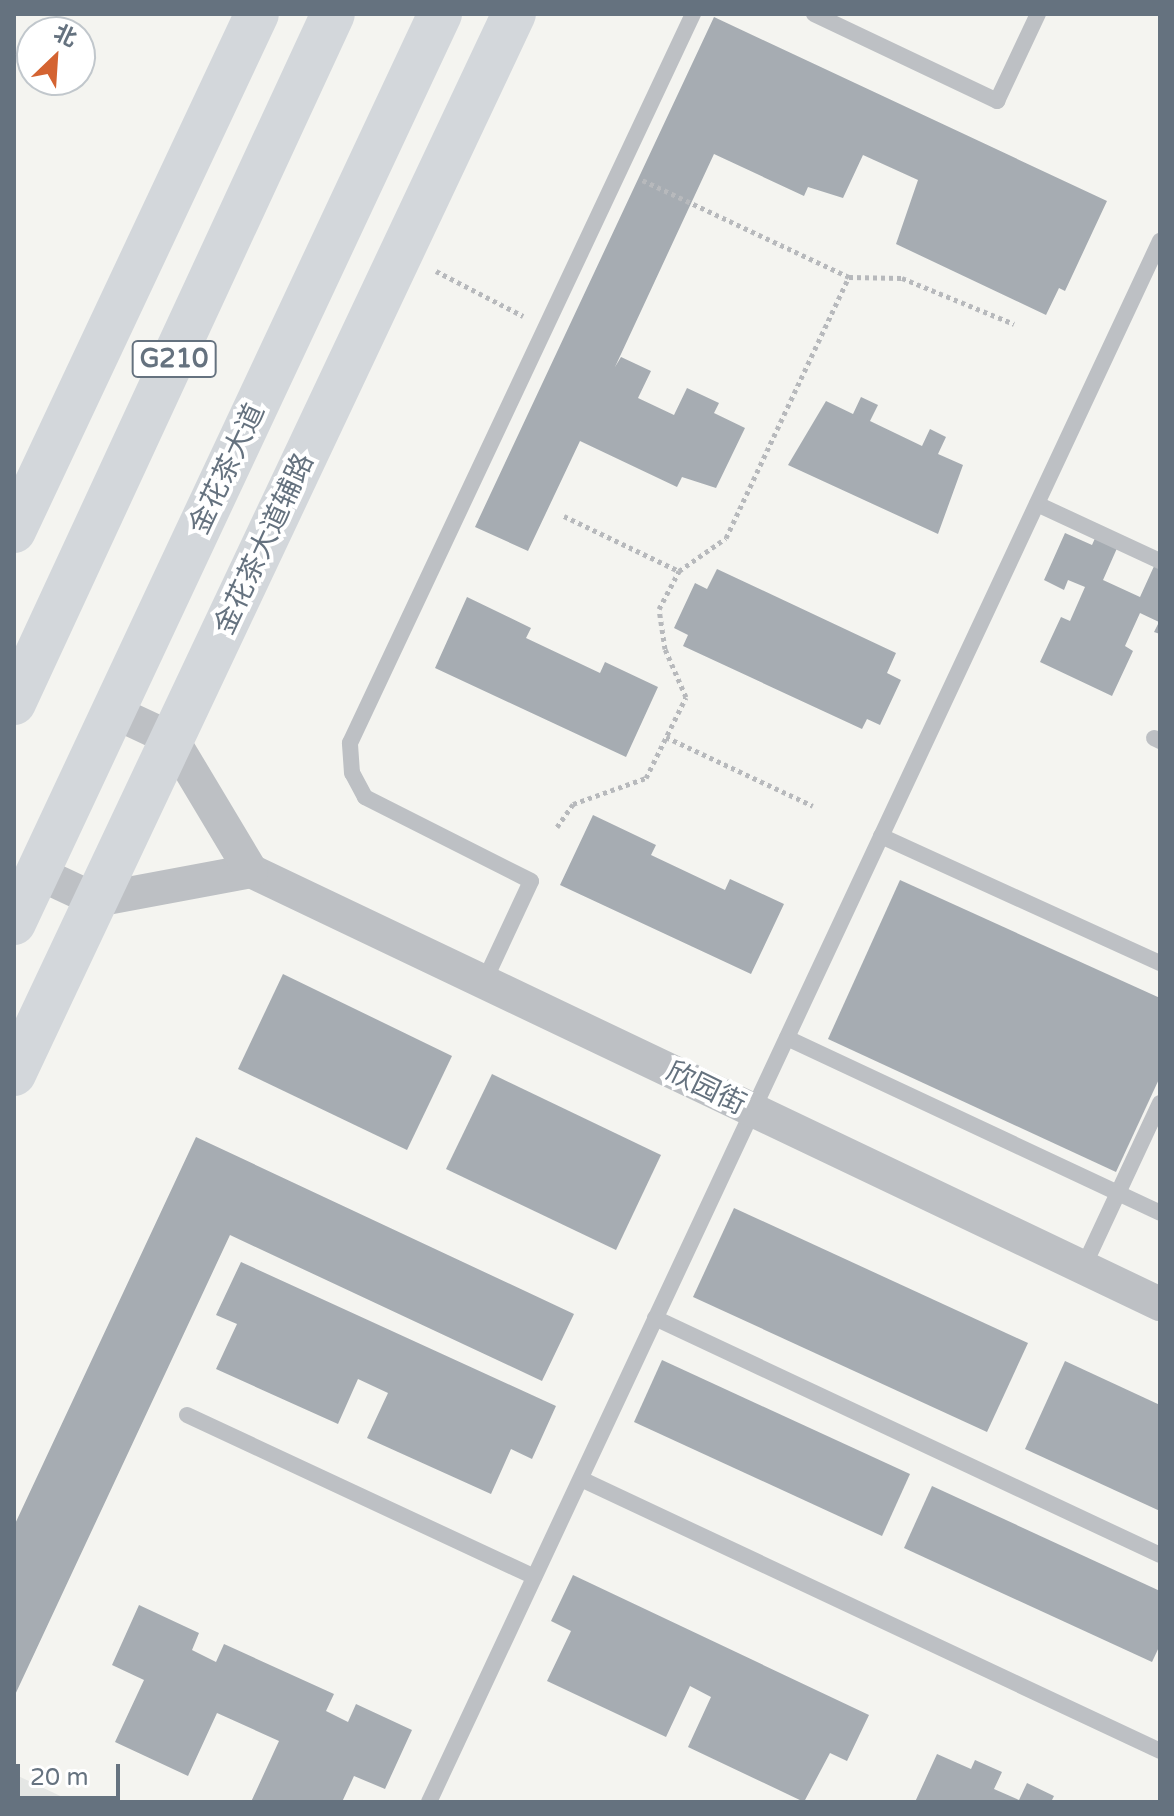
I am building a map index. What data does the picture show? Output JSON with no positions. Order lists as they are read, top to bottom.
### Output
{
  "streets": {
    "main road": ["G210", "金花茶大道", "金花茶大道辅路"],
    "street": ["欣园街"]
  },
  "scale_bar": "20 m",
  "north": "top right"
}
